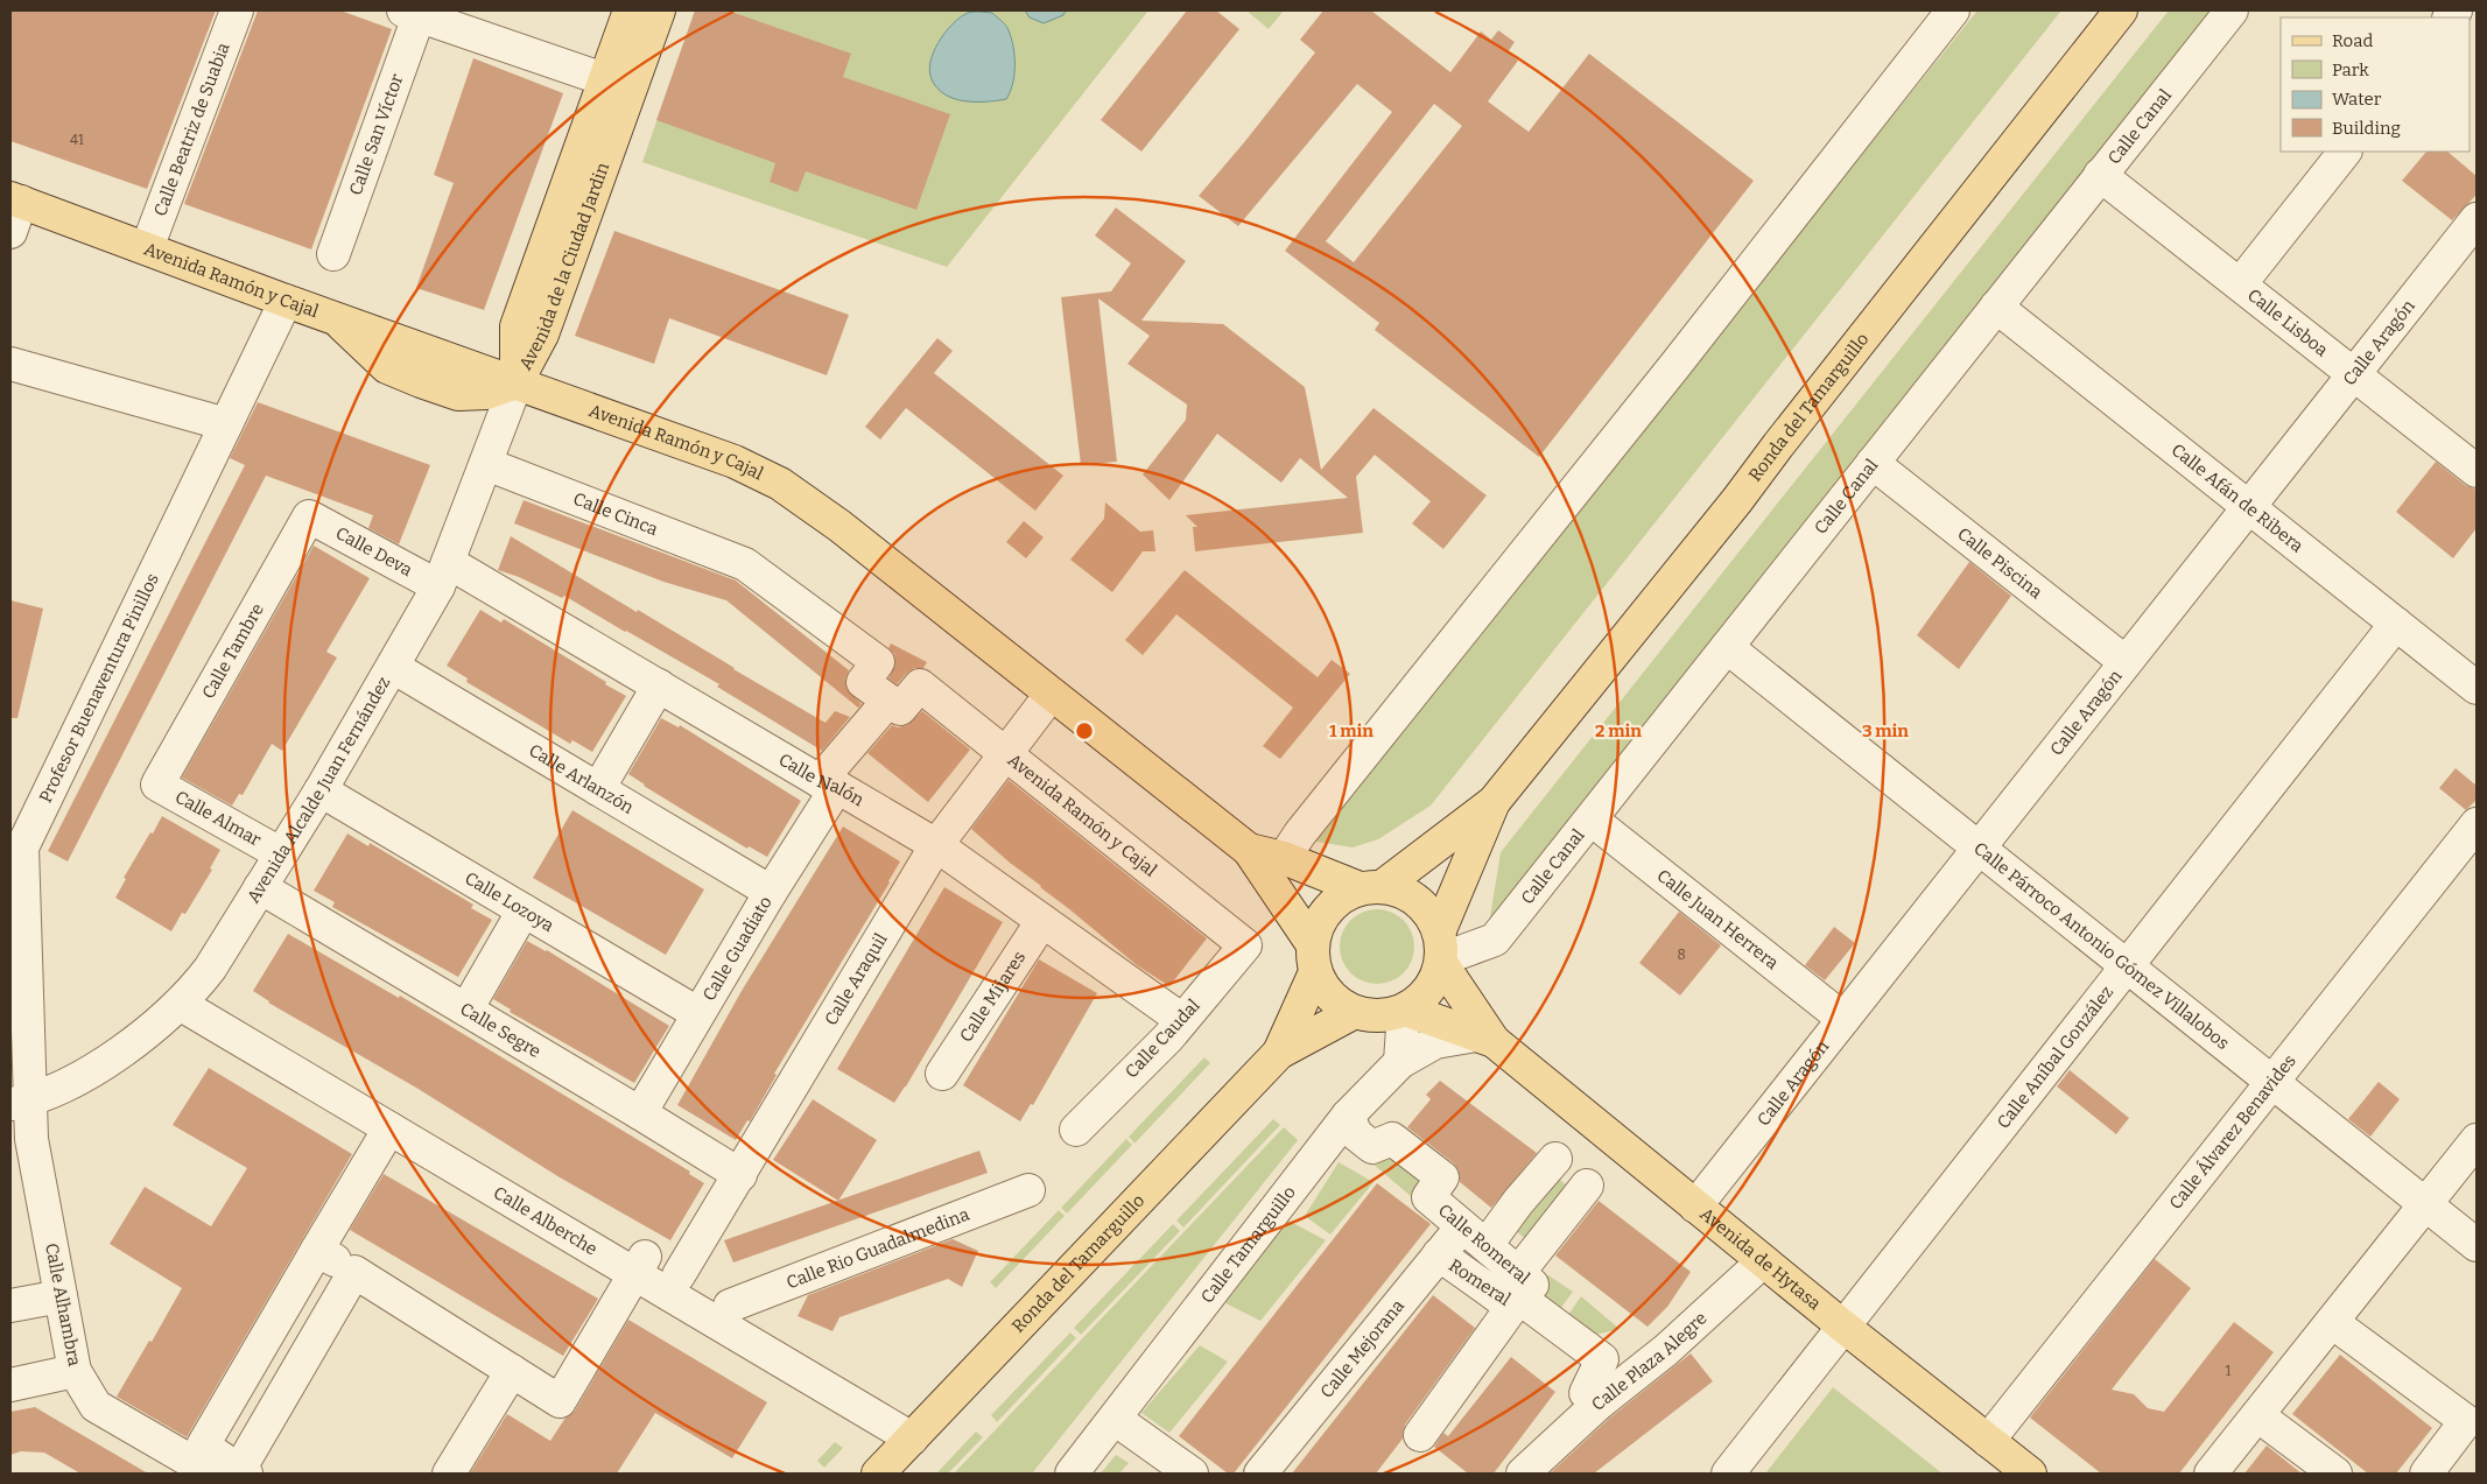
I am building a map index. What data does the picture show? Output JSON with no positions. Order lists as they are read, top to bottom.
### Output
{
  "streets": {
    "main road": [
      "Avenida de la Ciudad Jardin",
      "Avenida Ramón y Cajal",
      "Ronda del Tamarguillo",
      "Avenida de Hytasa"
    ],
    "street": [
      "Calle Canal",
      "Calle Beatriz de Suabia",
      "Calle San Víctor",
      "Calle Lisboa",
      "Calle Aragón",
      "Calle Afán de Ribera",
      "Calle Cinca",
      "Calle Deva",
      "Calle Piscina",
      "Calle Tambre",
      "Profesor Buenaventura Pinillos",
      "Calle Arlanzón",
      "Calle Nalón",
      "Avenida Alcalde Juan Fernández",
      "Calle Almar",
      "Calle Lozoya",
      "Calle Juan Herrera",
      "Calle Párroco Antonio Gómez Villalobos",
      "Calle Guadiato",
      "Calle Araquil",
      "Calle Mijares",
      "Calle Segre",
      "Calle Caudal",
      "Calle Aníbal González",
      "Calle Álvarez Benavides",
      "Calle Alberche",
      "Calle Romeral",
      "Calle Tamarguillo",
      "Calle Rio Guadalmedina",
      "Romeral",
      "Calle Alhambra",
      "Calle Mejorana",
      "Calle Plaza Alegre"
    ]
  },
  "crossings": [
    ["Calle Canal", "Calle Lisboa"],
    ["Calle Canal", "Ronda del Tamarguillo"],
    ["Calle Canal", "Calle Afán de Ribera"],
    ["Calle Canal", "Calle Piscina"],
    ["Calle Canal", "Calle Juan Herrera"],
    ["Calle Canal", "Calle Párroco Antonio Gómez Villalobos"],
    ["Calle Beatriz de Suabia", "Avenida Ramón y Cajal"],
    ["Avenida de la Ciudad Jardin", "Avenida Ramón y Cajal"],
    ["Avenida de la Ciudad Jardin", "Avenida Alcalde Juan Fernández"],
    ["Avenida Ramón y Cajal", "Calle Cinca"],
    ["Avenida Ramón y Cajal", "Profesor Buenaventura Pinillos"],
    ["Avenida Ramón y Cajal", "Avenida Alcalde Juan Fernández"],
    ["Avenida Ramón y Cajal", "Calle Guadiato"],
    ["Avenida Ramón y Cajal", "Calle Araquil"],
    ["Avenida Ramón y Cajal", "Calle Caudal"],
    ["Calle Lisboa", "Calle Aragón"],
    ["Calle Aragón", "Calle Afán de Ribera"],
    ["Calle Aragón", "Calle Piscina"],
    ["Calle Aragón", "Calle Juan Herrera"],
    ["Calle Aragón", "Calle Párroco Antonio Gómez Villalobos"],
    ["Calle Aragón", "Avenida de Hytasa"],
    ["Ronda del Tamarguillo", "Calle Alberche"],
    ["Calle Afán de Ribera", "Calle Aníbal González"],
    ["Calle Cinca", "Avenida Alcalde Juan Fernández"],
    ["Calle Cinca", "Calle Guadiato"],
    ["Calle Deva", "Calle Tambre"],
    ["Calle Deva", "Calle Nalón"],
    ["Calle Deva", "Avenida Alcalde Juan Fernández"],
    ["Calle Tambre", "Calle Almar"],
    ["Profesor Buenaventura Pinillos", "Avenida Alcalde Juan Fernández"],
    ["Profesor Buenaventura Pinillos", "Calle Alhambra"],
    ["Calle Arlanzón", "Avenida Alcalde Juan Fernández"],
    ["Calle Arlanzón", "Calle Guadiato"],
    ["Calle Nalón", "Avenida Alcalde Juan Fernández"],
    ["Calle Nalón", "Calle Guadiato"],
    ["Calle Nalón", "Calle Araquil"],
    ["Calle Nalón", "Calle Mijares"],
    ["Calle Nalón", "Calle Caudal"],
    ["Avenida Alcalde Juan Fernández", "Calle Almar"],
    ["Avenida Alcalde Juan Fernández", "Calle Lozoya"],
    ["Avenida Alcalde Juan Fernández", "Calle Segre"],
    ["Avenida Alcalde Juan Fernández", "Calle Alberche"],
    ["Avenida Alcalde Juan Fernández", "Calle Alhambra"],
    ["Calle Lozoya", "Calle Guadiato"],
    ["Calle Párroco Antonio Gómez Villalobos", "Calle Aníbal González"],
    ["Calle Párroco Antonio Gómez Villalobos", "Calle Álvarez Benavides"],
    ["Calle Guadiato", "Calle Segre"],
    ["Calle Araquil", "Calle Segre"],
    ["Calle Araquil", "Calle Alberche"],
    ["Calle Aníbal González", "Avenida de Hytasa"],
    ["Calle Álvarez Benavides", "Avenida de Hytasa"],
    ["Calle Alberche", "Calle Rio Guadalmedina"],
    ["Calle Romeral", "Calle Tamarguillo"],
    ["Calle Romeral", "Romeral"],
    ["Calle Romeral", "Calle Mejorana"],
    ["Calle Romeral", "Calle Plaza Alegre"],
    ["Calle Tamarguillo", "Avenida de Hytasa"],
    ["Avenida de Hytasa", "Calle Plaza Alegre"],
    ["Romeral", "Calle Mejorana"],
    ["Romeral", "Calle Plaza Alegre"]
  ],
  "house_numbers": ["41", "8", "1"],
  "legend": [
    "Road",
    "Park",
    "Water",
    "Building"
  ],
  "rings": ["1 min", "2 min", "3 min"]
}
